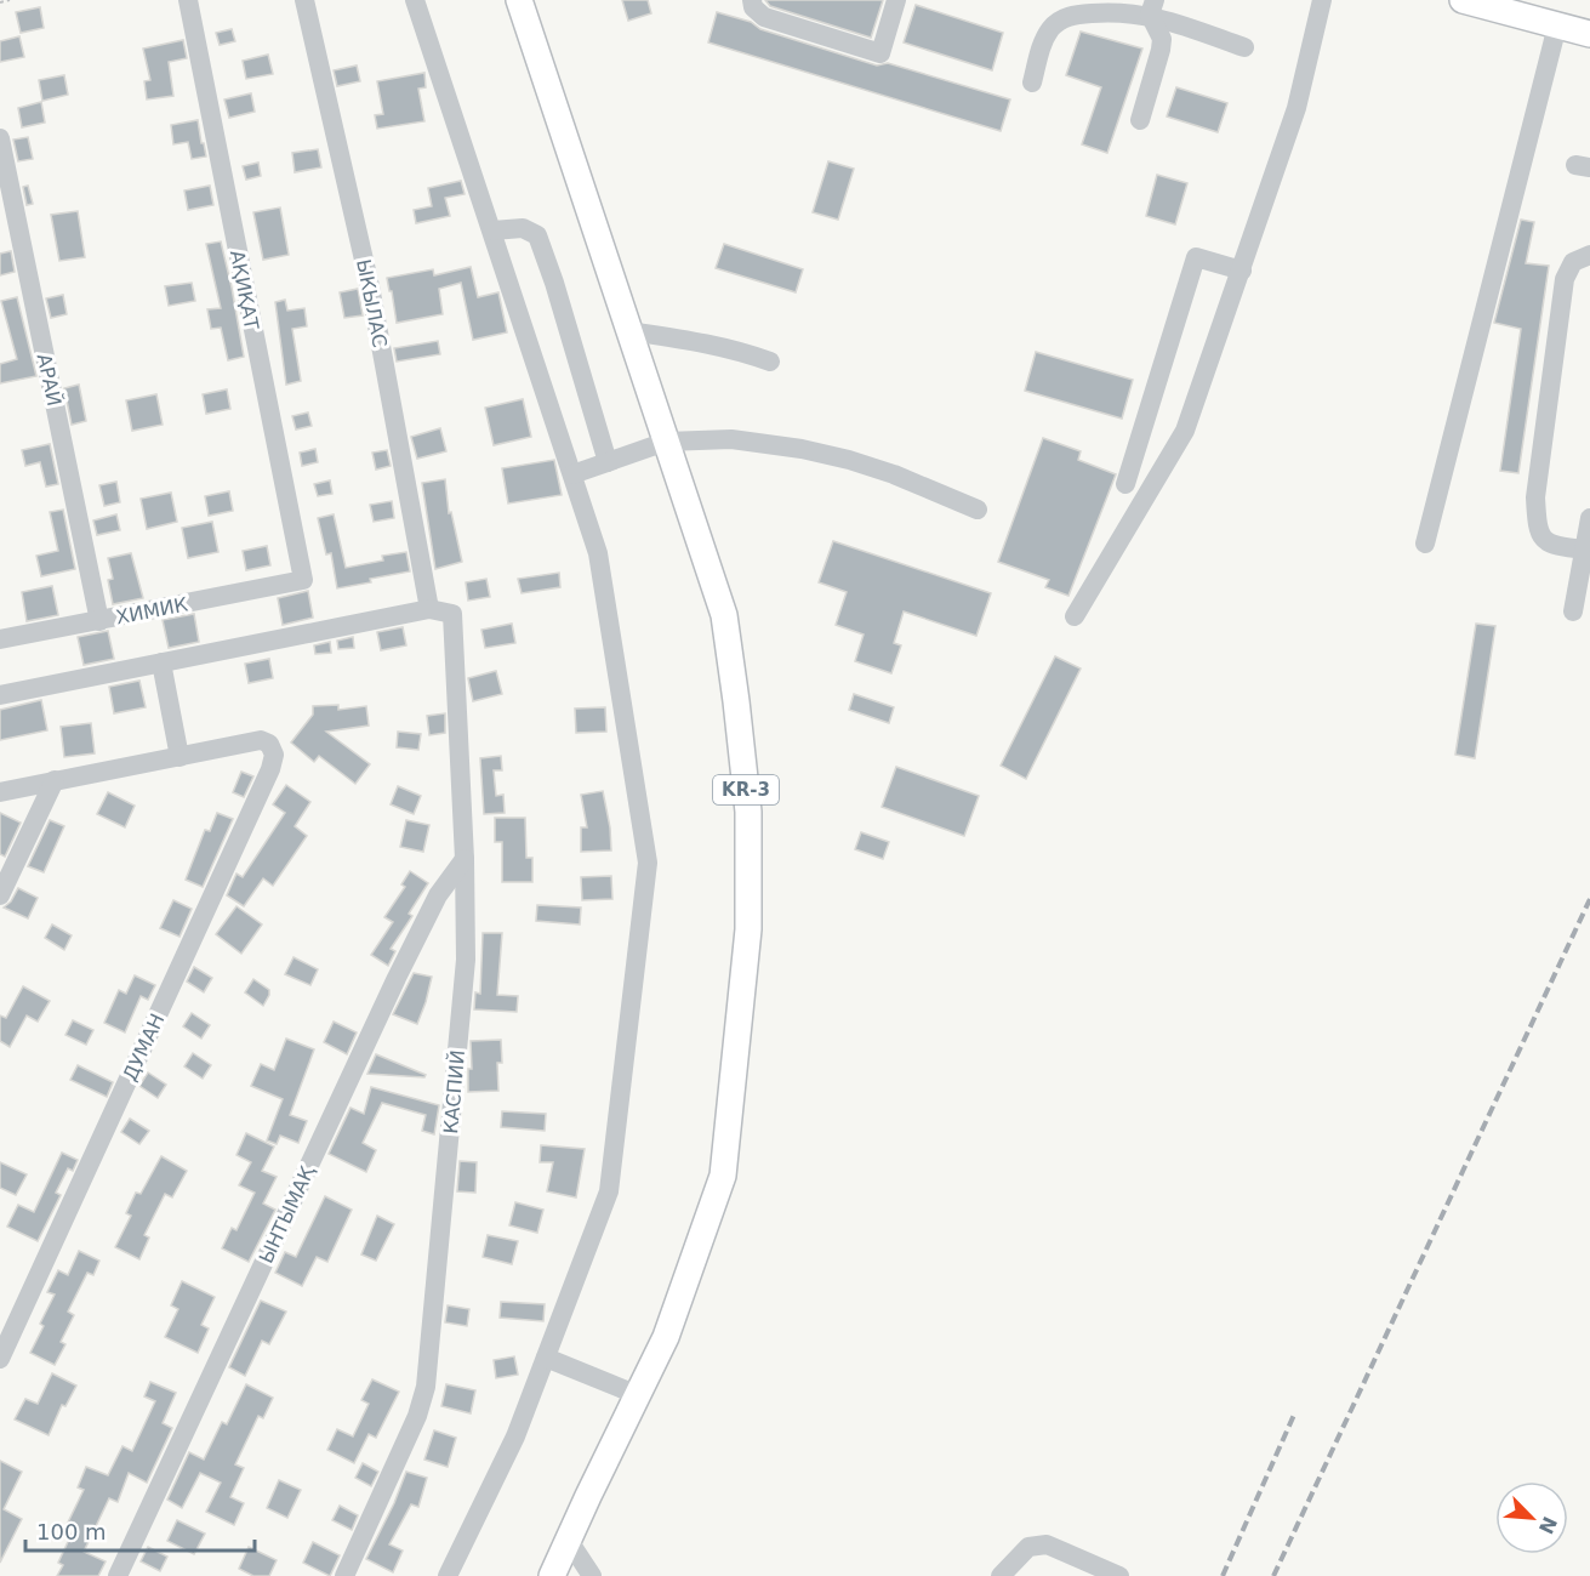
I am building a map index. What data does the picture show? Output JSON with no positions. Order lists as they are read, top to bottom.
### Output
{
  "streets": {
    "main road": ["KR-3"],
    "street": [
      "АҚИҚАТ",
      "ЫКЫЛАС",
      "АРАЙ",
      "ХИМИК",
      "ДУМАН",
      "КАСПИЙ",
      "ЫНТЫМАҚ"
    ]
  },
  "crossings": [
    ["АҚИҚАТ", "ХИМИК"],
    ["ЫКЫЛАС", "КАСПИЙ"],
    ["АРАЙ", "ХИМИК"],
    ["КАСПИЙ", "ЫНТЫМАҚ"]
  ],
  "scale_bar": "100 m",
  "north": "bottom right"
}
